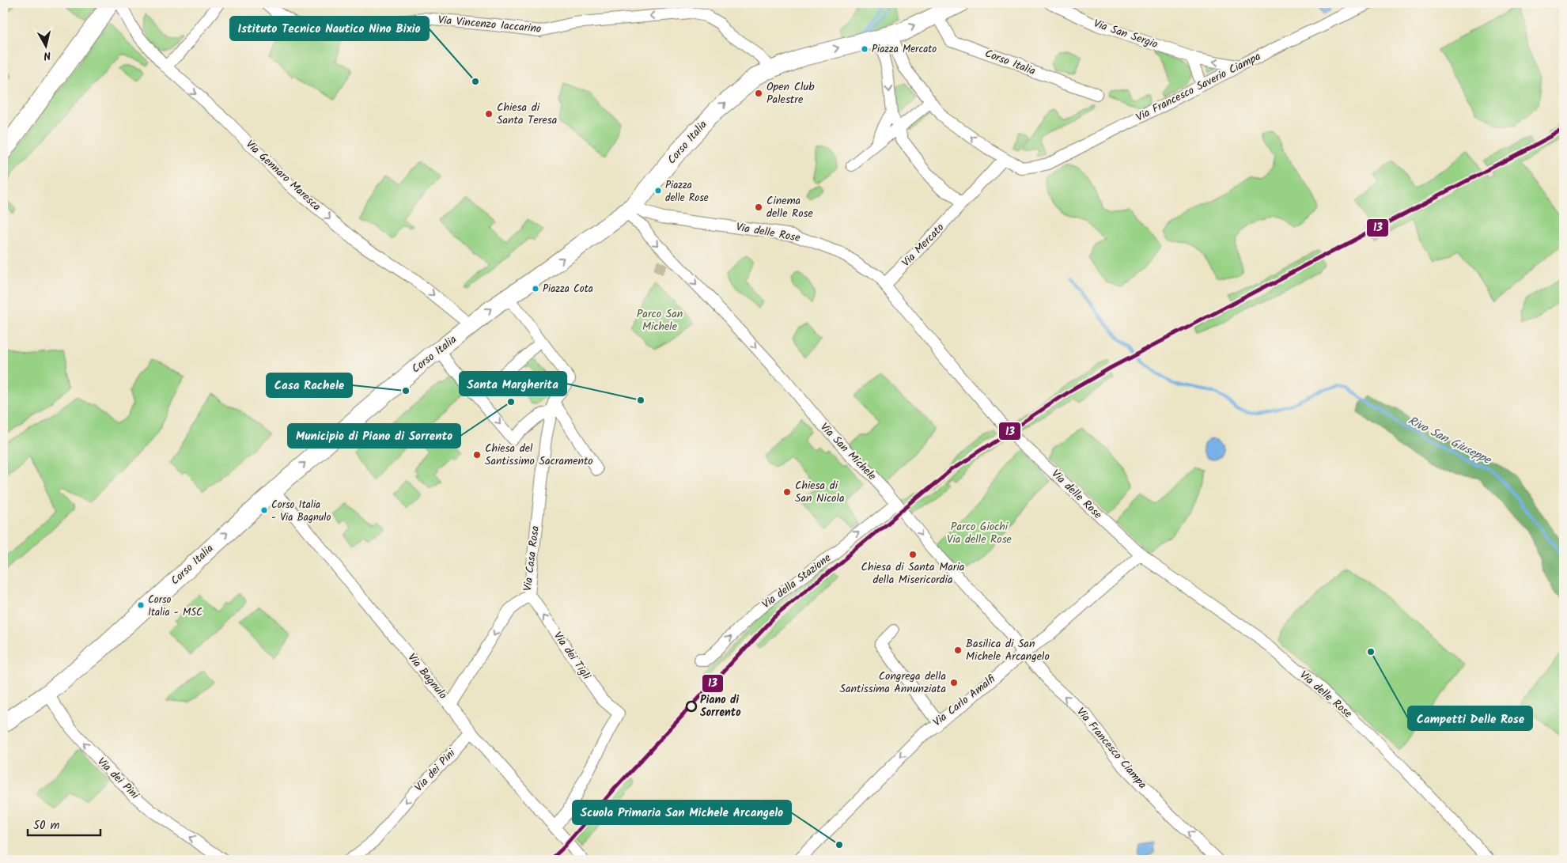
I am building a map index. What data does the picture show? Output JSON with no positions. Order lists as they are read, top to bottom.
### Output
{
  "streets": {
    "main road": ["Corso Italia"],
    "street": [
      "Via Vincenzo Iaccarino",
      "Via San Sergio",
      "Via Francesco Saverio Ciampa",
      "Via Gennaro Maresca",
      "Via delle Rose",
      "Via Mercato",
      "Via San Michele",
      "Via Casa Rosa",
      "Via della Stazione",
      "Via dei Tigli",
      "Via Bagnulo",
      "Via Carlo Amalfi",
      "Via Francesco Ciampa",
      "Via dei Pini"
    ]
  },
  "crossings": [
    ["Via Vincenzo Iaccarino", "Corso Italia"],
    ["Via San Sergio", "Via Francesco Saverio Ciampa"],
    ["Corso Italia", "Via Gennaro Maresca"],
    ["Corso Italia", "Via delle Rose"],
    ["Corso Italia", "Via Bagnulo"],
    ["Corso Italia", "Via dei Pini"],
    ["Via Francesco Saverio Ciampa", "Via Mercato"],
    ["Via delle Rose", "Via Mercato"],
    ["Via delle Rose", "Via Carlo Amalfi"],
    ["Via San Michele", "Via della Stazione"],
    ["Via San Michele", "Via Carlo Amalfi"],
    ["Via San Michele", "Via Francesco Ciampa"],
    ["Via Casa Rosa", "Via dei Tigli"],
    ["Via Casa Rosa", "Via Bagnulo"],
    ["Via dei Tigli", "Via Bagnulo"],
    ["Via Bagnulo", "Via dei Pini"],
    ["Via Carlo Amalfi", "Via Francesco Ciampa"]
  ],
  "one_way": [
    "Via Vincenzo Iaccarino",
    "Corso Italia",
    "Via Gennaro Maresca",
    "Via San Michele",
    "Via Casa Rosa",
    "Via della Stazione",
    "Via dei Tigli",
    "Via Carlo Amalfi",
    "Via Francesco Ciampa"
  ],
  "water": ["Rivo San Giuseppe"],
  "parks": ["Parco San Michele", "Parco Giochi Via delle Rose"],
  "places": [
    "Piazza Mercato",
    "Istituto Tecnico Nautico Nino Bixio",
    "Open Club Palestre",
    "Chiesa di Santa Teresa",
    "Piazza delle Rose",
    "Cinema delle Rose",
    "Piazza Cota",
    "Casa Rachele",
    "Santa Margherita",
    "Municipio di Piano di Sorrento",
    "Chiesa del Santissimo Sacramento",
    "Chiesa di San Nicola",
    "Corso Italia - Via Bagnulo",
    "Chiesa di Santa Maria della Misericordia",
    "Corso Italia - MSC",
    "Basilica di San Michele Arcangelo",
    "Campetti Delle Rose",
    "Congrega della Santissima Annunziata",
    "Piano di Sorrento",
    "Scuola Primaria San Michele Arcangelo"
  ],
  "lines": ["transit line 13"],
  "scale_bar": "50 m",
  "north": "bottom"
}
